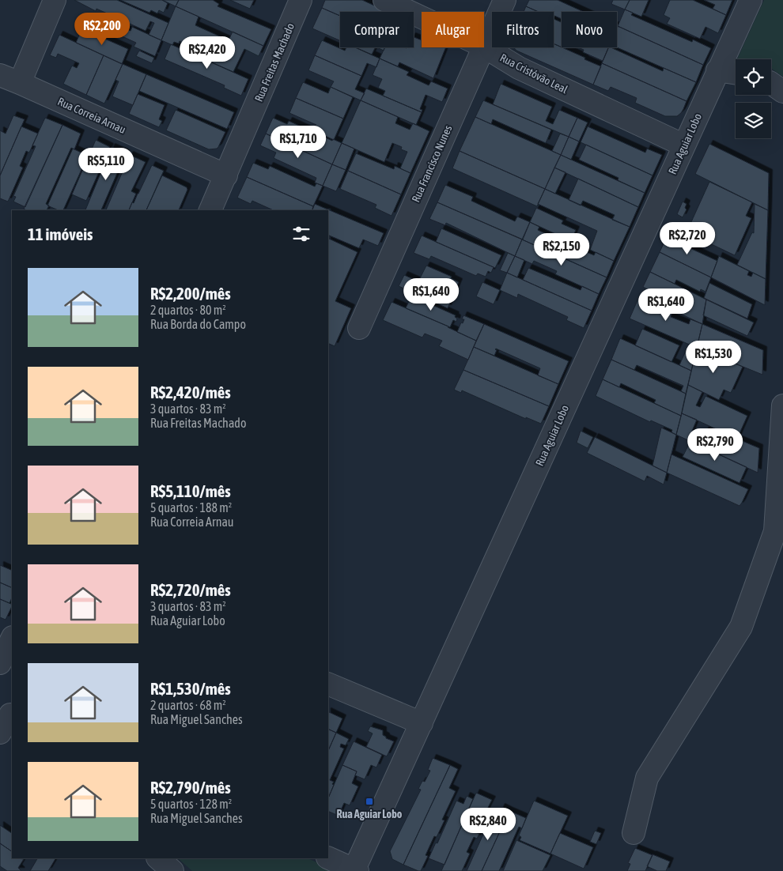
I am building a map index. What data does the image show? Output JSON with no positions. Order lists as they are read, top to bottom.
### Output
{
  "streets": {
    "street": [
      "Rua Freitas Machado",
      "Rua Cristóvão Leal",
      "Rua Correia Arnau",
      "Rua Aguiar Lobo",
      "Rua Francisco Nunes"
    ]
  },
  "crossings": [
    ["Rua Freitas Machado", "Rua Correia Arnau"],
    ["Rua Cristóvão Leal", "Rua Aguiar Lobo"],
    ["Rua Cristóvão Leal", "Rua Francisco Nunes"]
  ],
  "places": {
    "transit": ["Rua Aguiar Lobo"]
  },
  "page": {
    "chip": [
      "Comprar",
      "Alugar",
      "Filtros",
      "Novo"
    ],
    "price": [
      "R$2,200",
      "R$2,420",
      "R$1,710",
      "R$5,110",
      "R$2,720",
      "R$2,150",
      "R$1,640",
      "R$1,640",
      "R$1,530",
      "R$2,790",
      "R$2,840"
    ],
    "heading": "11 imóveis",
    "list": [
      {
        "name": "R$2,200/mês",
        "note": "2 quartos · 80 m² · Rua Borda do Campo"
      },
      {
        "name": "R$2,420/mês",
        "note": "3 quartos · 83 m² · Rua Freitas Machado"
      },
      {
        "name": "R$5,110/mês",
        "note": "5 quartos · 188 m² · Rua Correia Arnau"
      },
      {
        "name": "R$2,720/mês",
        "note": "3 quartos · 83 m² · Rua Aguiar Lobo"
      },
      {
        "name": "R$1,530/mês",
        "note": "2 quartos · 68 m² · Rua Miguel Sanches"
      },
      {
        "name": "R$2,790/mês",
        "note": "5 quartos · 128 m² · Rua Miguel Sanches"
      }
    ]
  }
}
